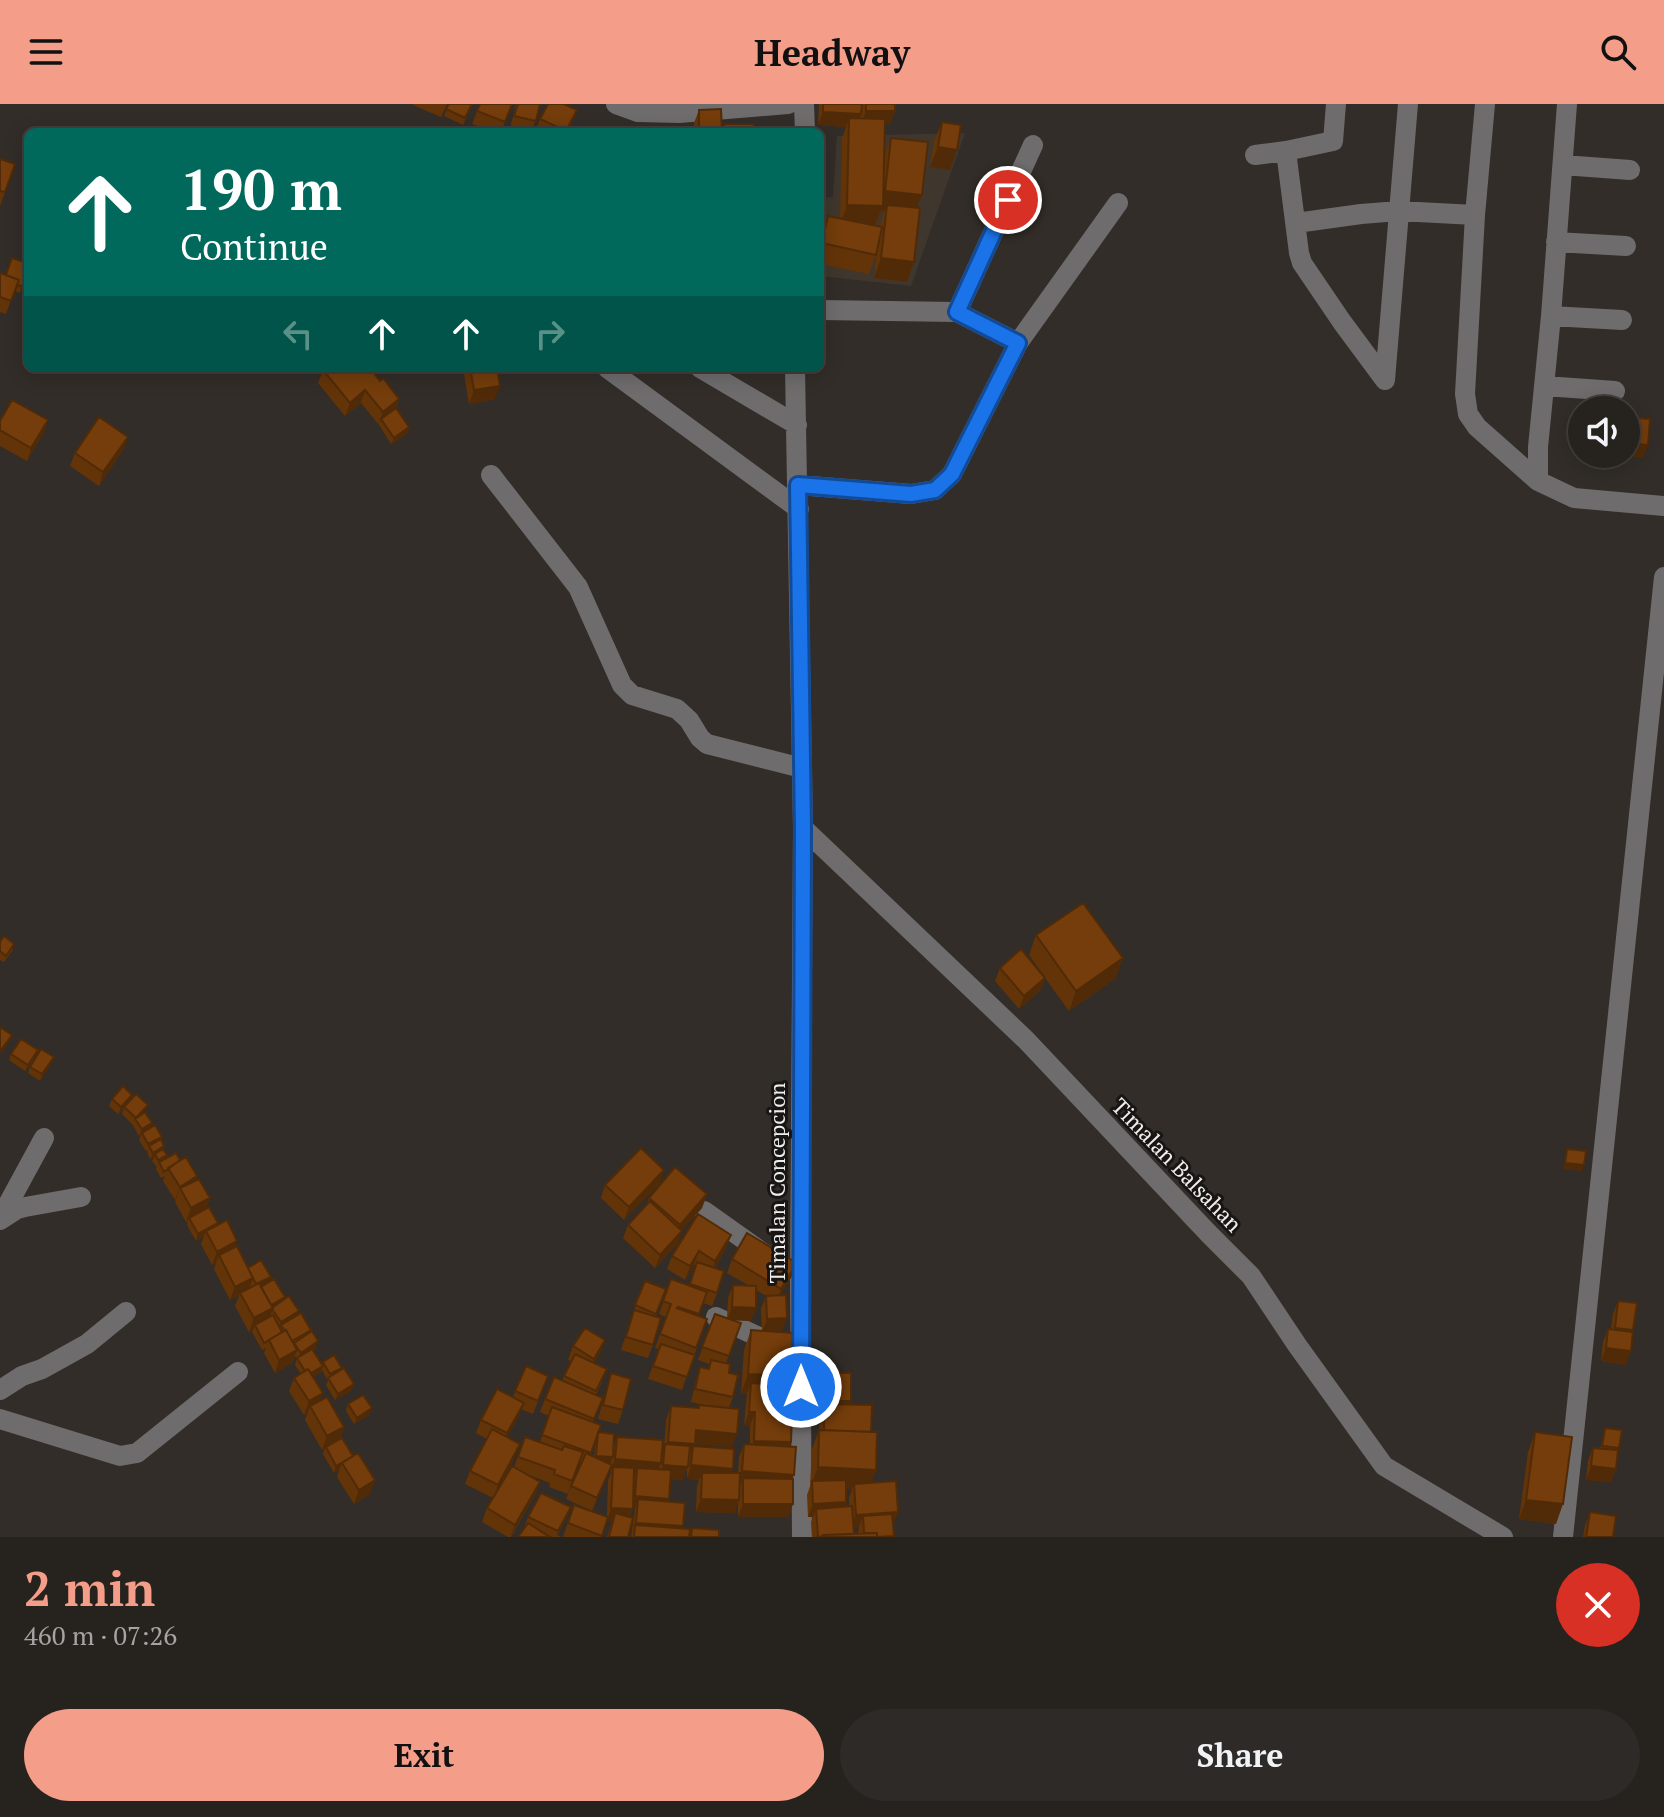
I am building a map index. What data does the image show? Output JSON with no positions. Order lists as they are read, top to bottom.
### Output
{
  "streets": {
    "street": ["Timalan Balsahan", "Timalan Concepcion"]
  },
  "crossings": [
    ["Timalan Balsahan", "Timalan Concepcion"]
  ],
  "page": {
    "header": "Headway",
    "turn": ["190 m", "Continue"],
    "heading": ["2 min", "460 m · 07:26"],
    "buttons": ["Exit", "Share"]
  }
}
